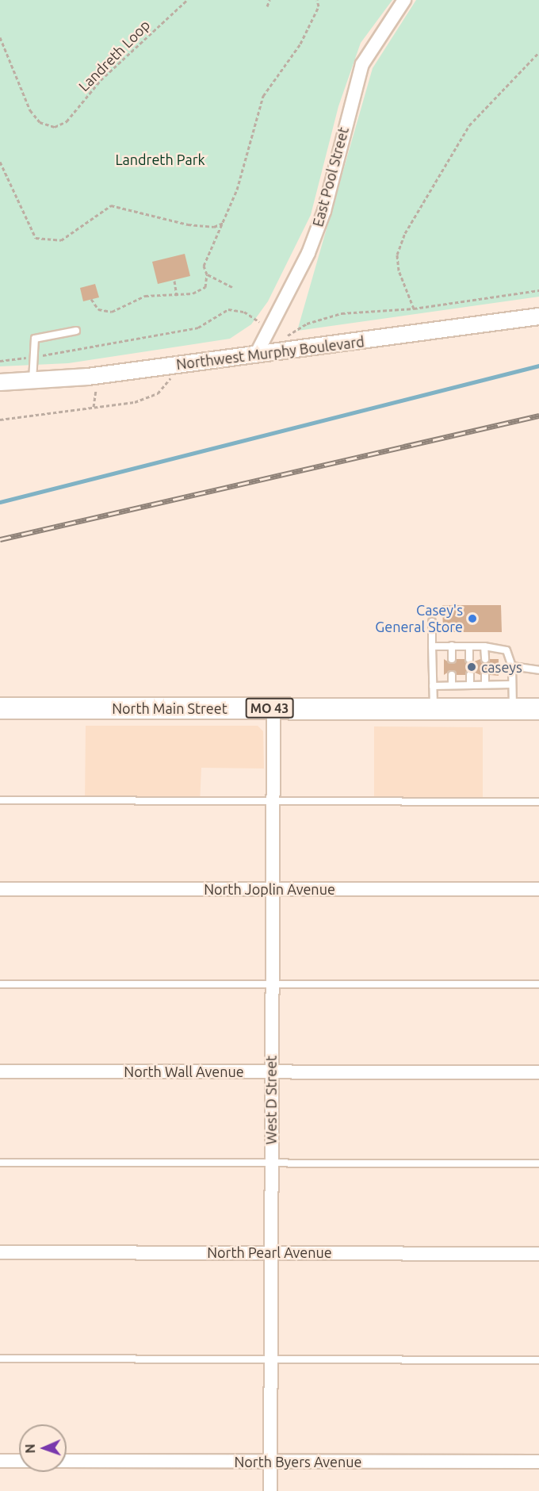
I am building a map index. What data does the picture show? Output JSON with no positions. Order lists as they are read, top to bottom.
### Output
{
  "streets": {
    "main road": ["North Main Street", "MO 43"],
    "street": [
      "East Pool Street",
      "Northwest Murphy Boulevard",
      "North Joplin Avenue",
      "North Wall Avenue",
      "West D Street",
      "North Pearl Avenue",
      "North Byers Avenue"
    ],
    "path": ["Landreth Loop"]
  },
  "crossings": [
    ["East Pool Street", "Northwest Murphy Boulevard"],
    ["North Main Street", "West D Street"],
    ["North Joplin Avenue", "West D Street"],
    ["North Wall Avenue", "West D Street"],
    ["West D Street", "North Pearl Avenue"],
    ["West D Street", "North Byers Avenue"]
  ],
  "parks": ["Landreth Park"],
  "places": ["Casey's General Store", "caseys"],
  "north": "left"
}
